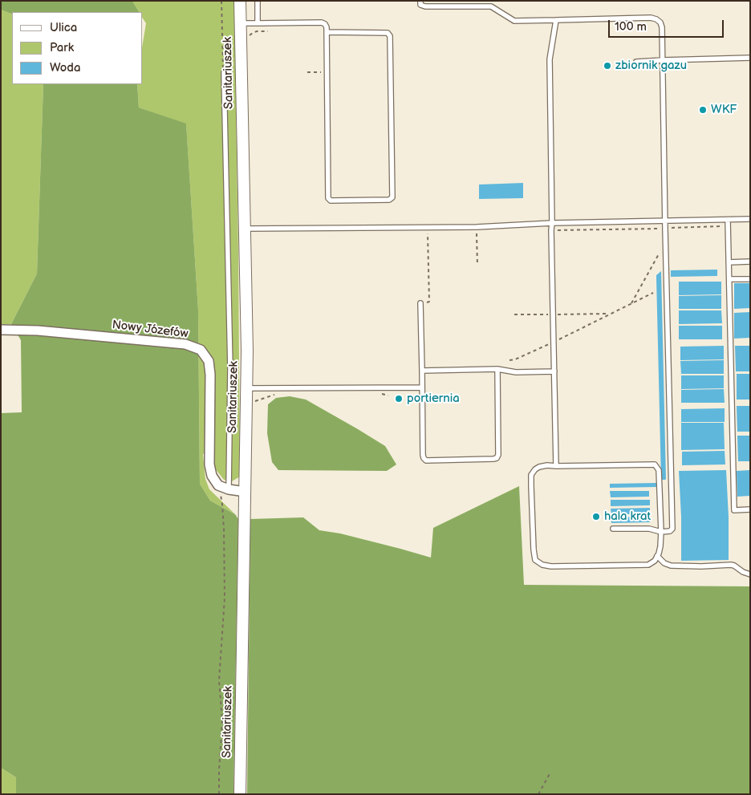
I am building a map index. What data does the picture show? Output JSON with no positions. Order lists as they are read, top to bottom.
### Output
{
  "streets": {
    "street": ["Sanitariuszek", "Nowy Józefów"]
  },
  "places": [
    "zbiornik gazu",
    "WKF",
    "portiernia",
    "hala krat"
  ],
  "legend": ["Ulica", "Park", "Woda"],
  "scale_bar": "100 m"
}
